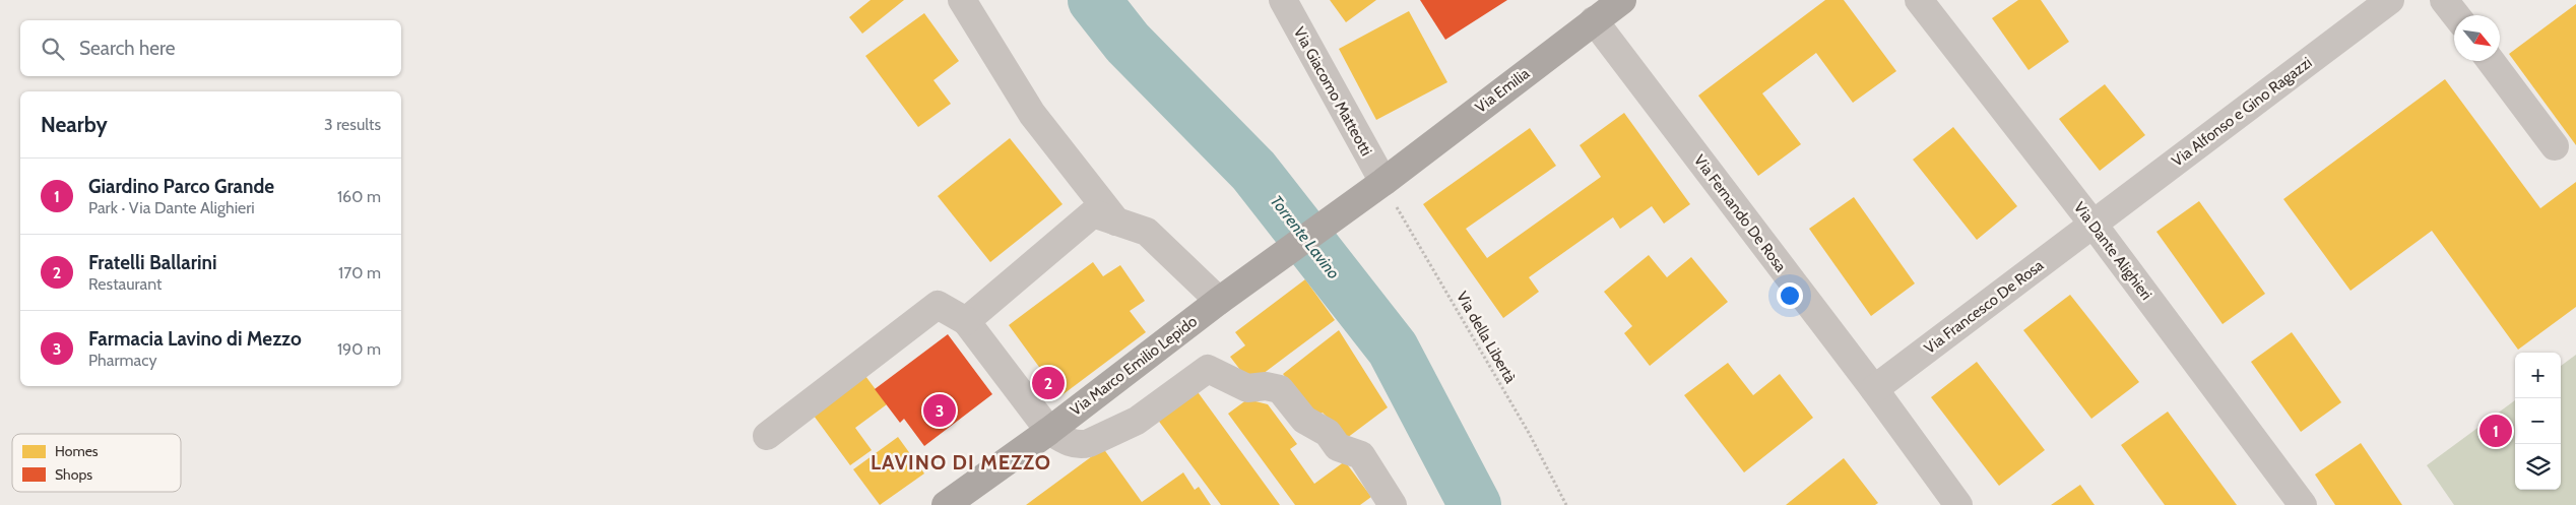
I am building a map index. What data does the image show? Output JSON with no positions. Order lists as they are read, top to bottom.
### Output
{
  "streets": {
    "main road": ["Via Emilia", "Via Marco Emilio Lepido"],
    "street": [
      "Via Giacomo Matteotti",
      "Via Alfonso e Gino Ragazzi",
      "Via Fernando De Rosa",
      "Via Dante Alighieri",
      "Via Francesco De Rosa"
    ],
    "path": ["Via della Libertà"]
  },
  "crossings": [
    ["Via Emilia", "Via Giacomo Matteotti"],
    ["Via Emilia", "Via Fernando De Rosa"],
    ["Via Emilia", "Via della Libertà"],
    ["Via Emilia", "Via Marco Emilio Lepido"],
    ["Via Giacomo Matteotti", "Via della Libertà"],
    ["Via Giacomo Matteotti", "Via Marco Emilio Lepido"],
    ["Via Alfonso e Gino Ragazzi", "Via Dante Alighieri"],
    ["Via Alfonso e Gino Ragazzi", "Via Francesco De Rosa"],
    ["Via Fernando De Rosa", "Via Francesco De Rosa"],
    ["Via Dante Alighieri", "Via Francesco De Rosa"],
    ["Via della Libertà", "Via Marco Emilio Lepido"]
  ],
  "districts": ["LAVINO DI MEZZO"],
  "water": ["Torrente Lavino"],
  "legend": ["Homes", "Shops"],
  "north": "bottom right",
  "page": {
    "search": "Search here",
    "heading": ["Nearby", "3 results"],
    "list": [
      {
        "mark": "1",
        "name": "Giardino Parco Grande",
        "note": "Park · Via Dante Alighieri",
        "value": "160 m"
      },
      {
        "mark": "2",
        "name": "Fratelli Ballarini",
        "note": "Restaurant",
        "value": "170 m"
      },
      {
        "mark": "3",
        "name": "Farmacia Lavino di Mezzo",
        "note": "Pharmacy",
        "value": "190 m"
      }
    ],
    "map_buttons": ["+", "−"],
    "pins": ["2", "3", "1"]
  }
}
